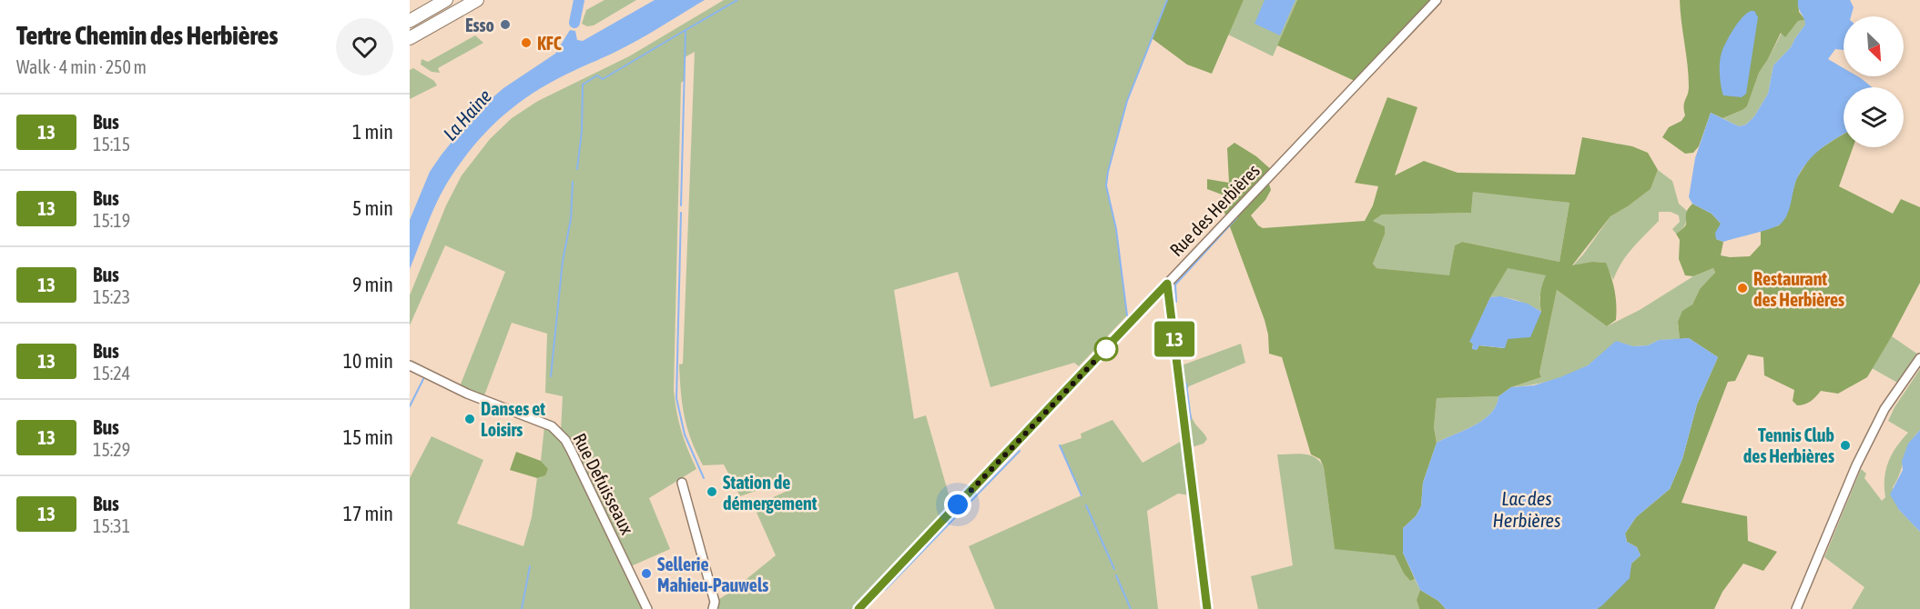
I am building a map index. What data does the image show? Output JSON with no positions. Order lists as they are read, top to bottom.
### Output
{
  "streets": {
    "street": ["Rue des Herbières", "Rue Defuisseaux"]
  },
  "water": ["La Haine", "Lac des Herbières"],
  "places": [
    "Esso",
    "KFC",
    "Restaurant des Herbières",
    "Danses et Loisirs",
    "Tennis Club des Herbières",
    "Station de démergement",
    "Sellerie Mahieu-Pauwels"
  ],
  "lines": ["bus line 13"],
  "north": "bottom right",
  "page": {
    "heading": ["Tertre Chemin des Herbières", "Walk · 4 min · 250 m"],
    "on_map": "13",
    "list": [
      {
        "mark": "13",
        "name": "Bus",
        "note": "15:15",
        "value": "1 min"
      },
      {
        "mark": "13",
        "name": "Bus",
        "note": "15:19",
        "value": "5 min"
      },
      {
        "mark": "13",
        "name": "Bus",
        "note": "15:23",
        "value": "9 min"
      },
      {
        "mark": "13",
        "name": "Bus",
        "note": "15:24",
        "value": "10 min"
      },
      {
        "mark": "13",
        "name": "Bus",
        "note": "15:29",
        "value": "15 min"
      },
      {
        "mark": "13",
        "name": "Bus",
        "note": "15:31",
        "value": "17 min"
      }
    ]
  }
}
